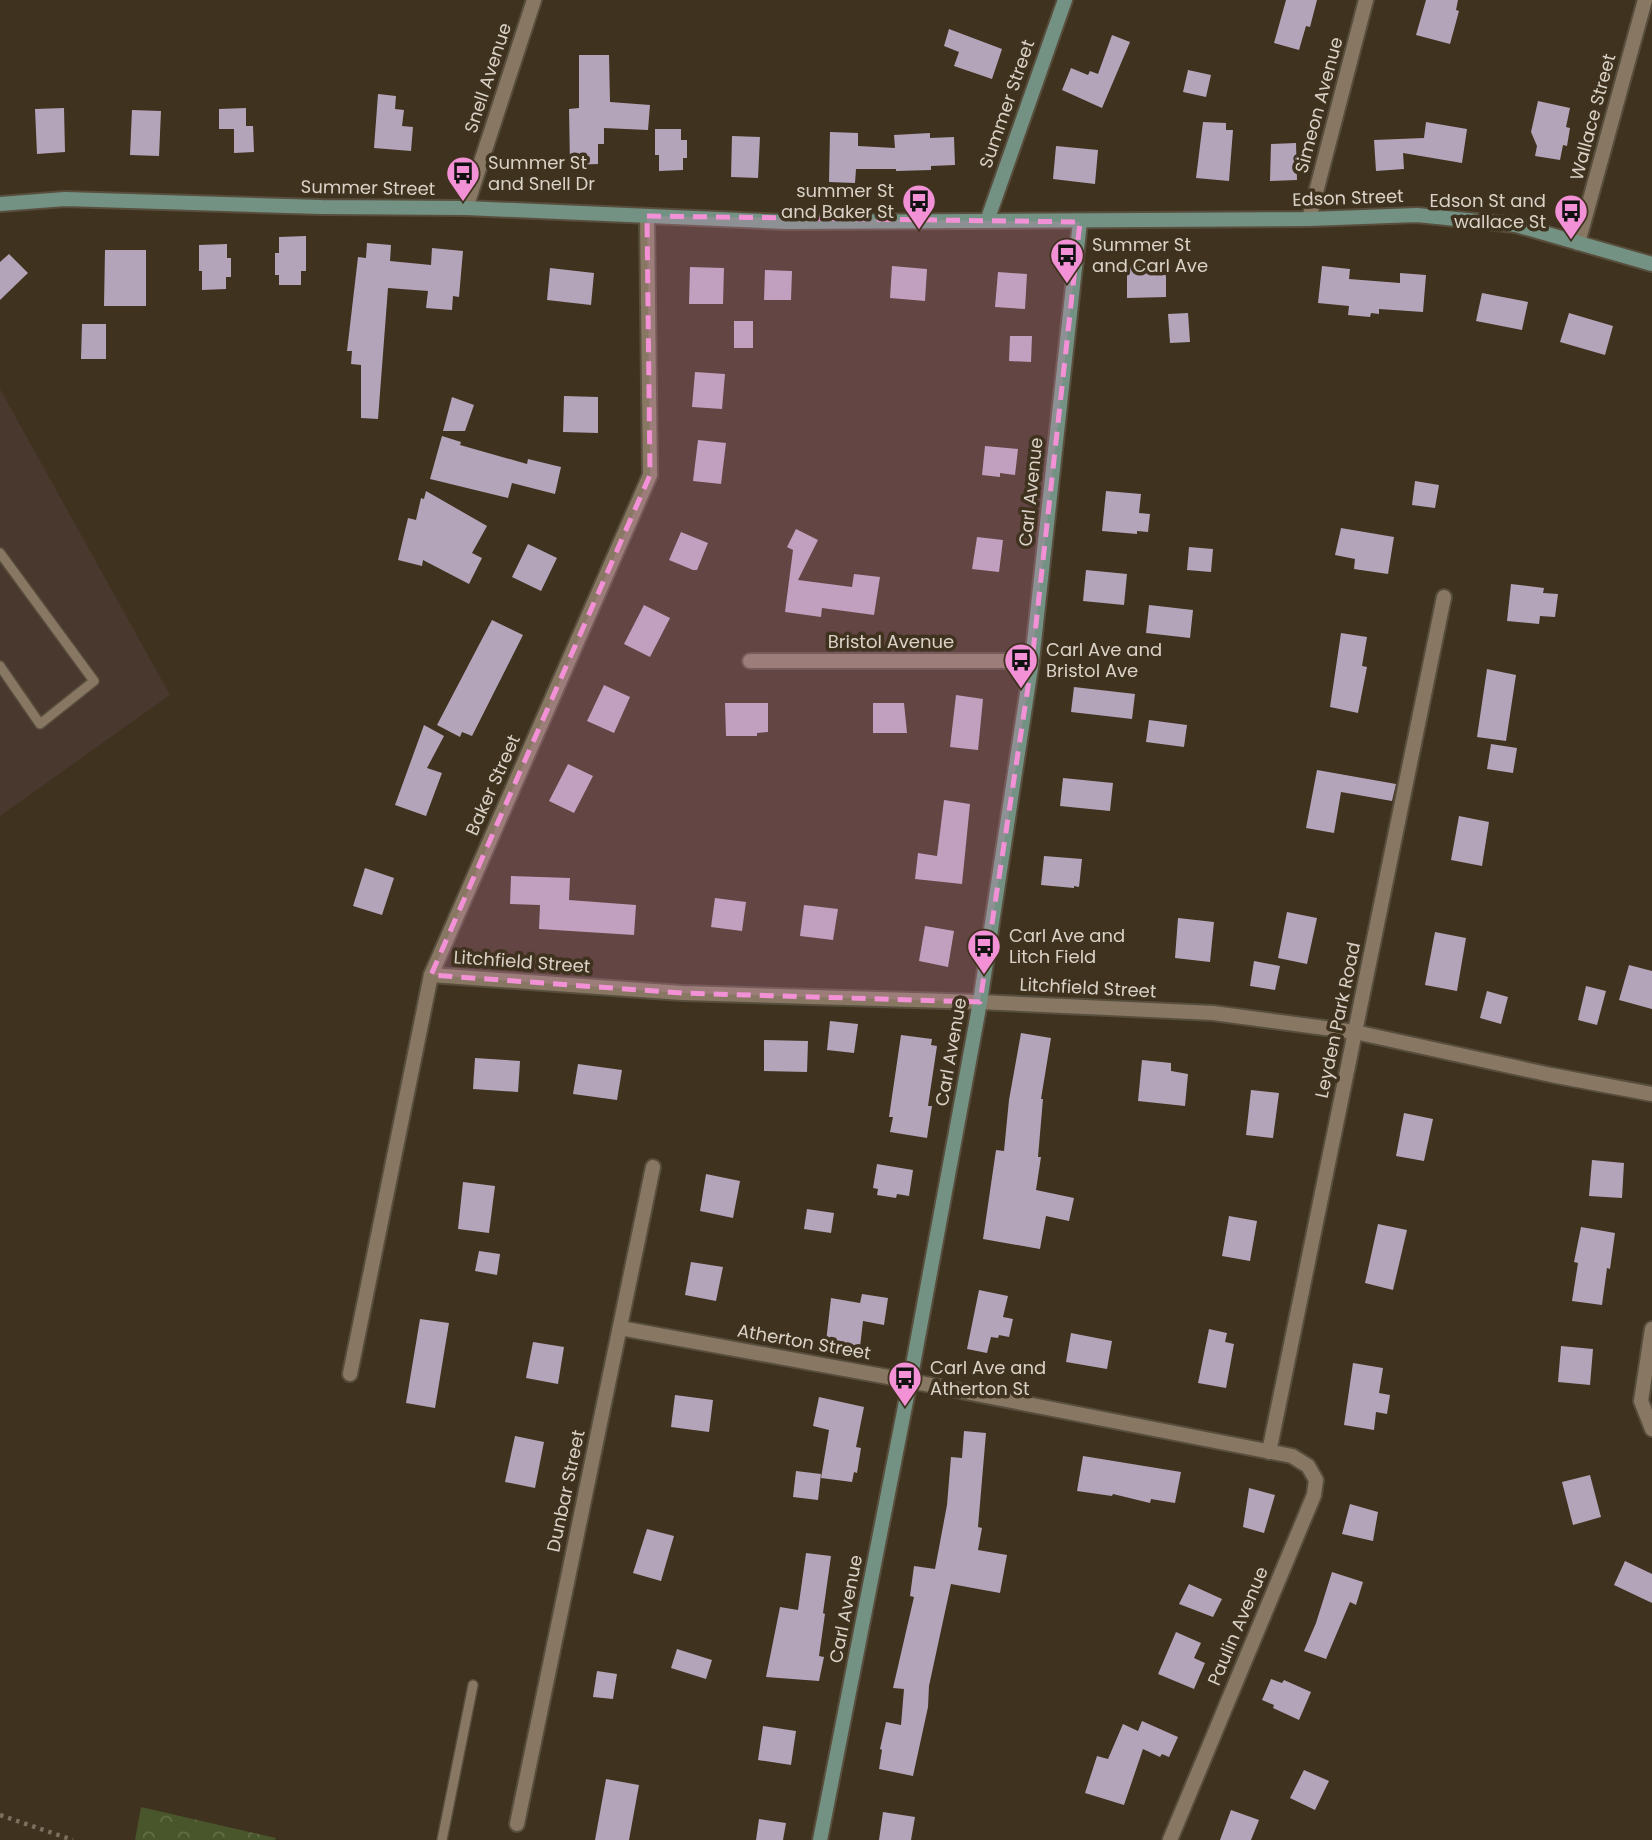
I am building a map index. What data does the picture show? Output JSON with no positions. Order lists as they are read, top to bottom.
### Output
{
  "streets": {
    "street": [
      "Snell Avenue",
      "Summer Street",
      "Simeon Avenue",
      "Wallace Street",
      "Edson Street",
      "Carl Avenue",
      "Bristol Avenue",
      "Baker Street",
      "Litchfield Street",
      "Leyden Park Road",
      "Atherton Street",
      "Dunbar Street",
      "Paulin Avenue"
    ]
  },
  "crossings": [
    ["Snell Avenue", "Summer Street"],
    ["Summer Street", "Edson Street"],
    ["Summer Street", "Carl Avenue"],
    ["Summer Street", "Baker Street"],
    ["Simeon Avenue", "Edson Street"],
    ["Wallace Street", "Edson Street"],
    ["Edson Street", "Carl Avenue"],
    ["Carl Avenue", "Bristol Avenue"],
    ["Carl Avenue", "Litchfield Street"],
    ["Carl Avenue", "Atherton Street"],
    ["Baker Street", "Litchfield Street"],
    ["Litchfield Street", "Leyden Park Road"],
    ["Leyden Park Road", "Atherton Street"],
    ["Leyden Park Road", "Paulin Avenue"],
    ["Atherton Street", "Dunbar Street"],
    ["Atherton Street", "Paulin Avenue"]
  ],
  "places": {
    "bus stop": [
      "Summer St and Snell Dr",
      "summer St and Baker St",
      "Edson St and wallace St",
      "Summer St and Carl Ave",
      "Carl Ave and Bristol Ave",
      "Carl Ave and Litch Field",
      "Carl Ave and Atherton St"
    ]
  }
}
